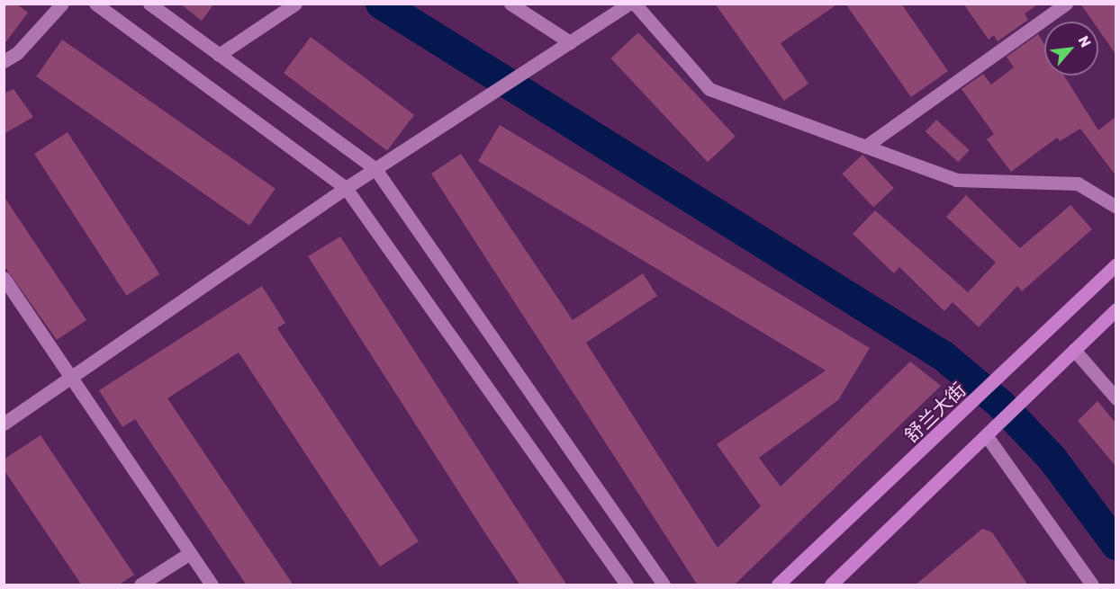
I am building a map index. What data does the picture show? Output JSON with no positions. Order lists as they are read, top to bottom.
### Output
{
  "streets": {
    "main road": ["舒兰大街"]
  },
  "north": "top right"
}
